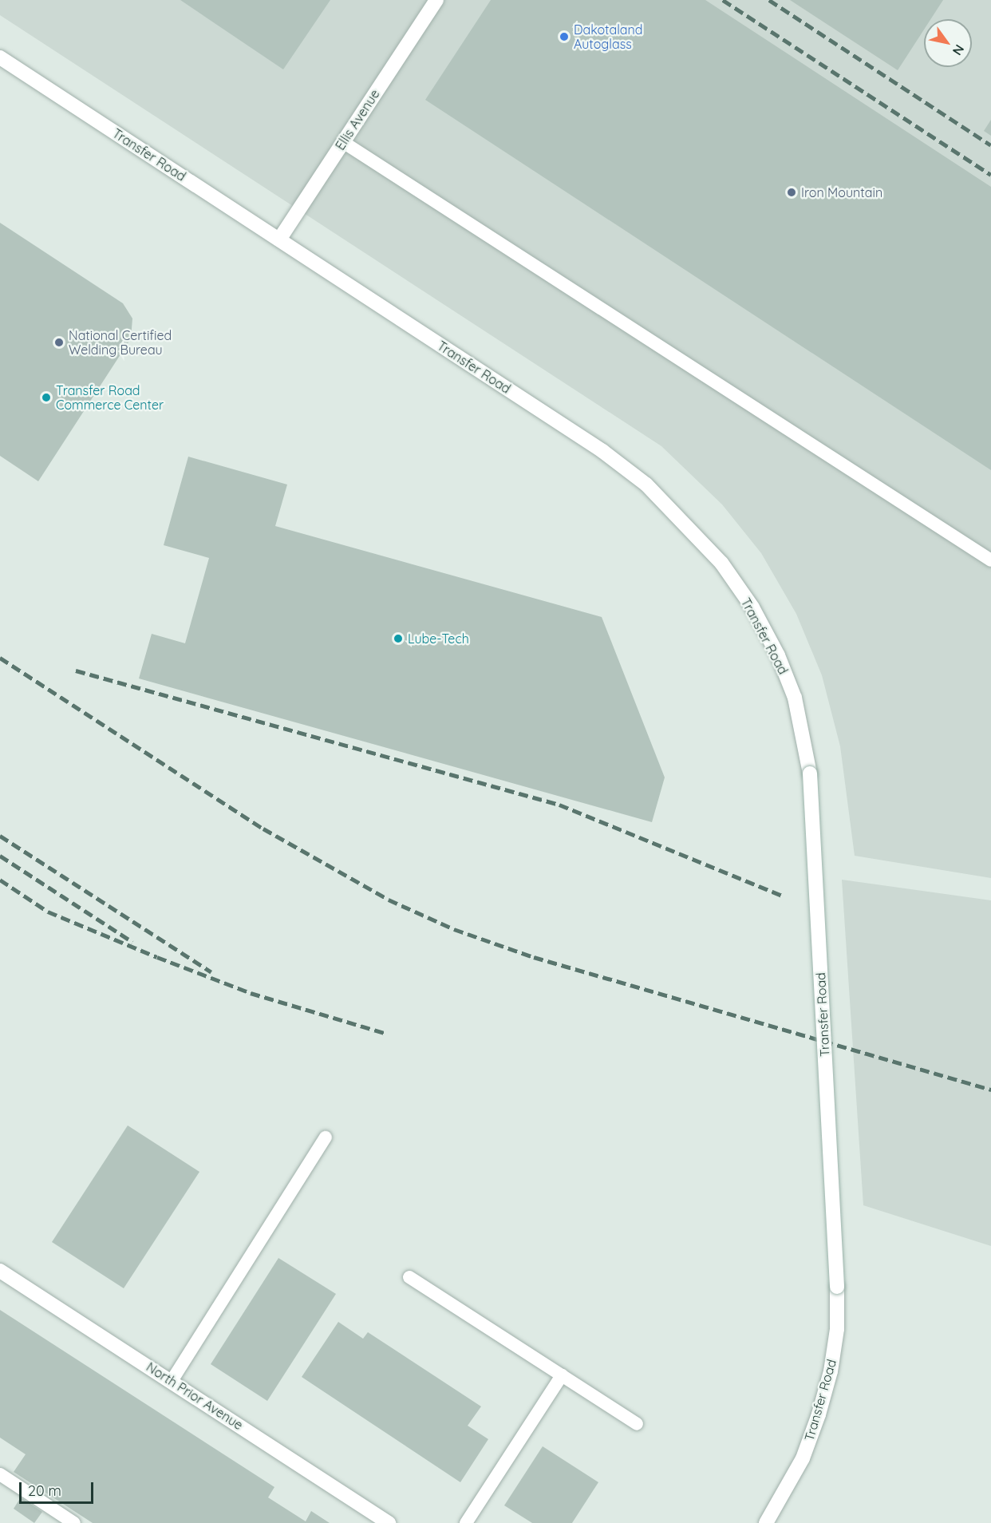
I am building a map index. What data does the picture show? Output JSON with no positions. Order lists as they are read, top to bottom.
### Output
{
  "streets": {
    "main road": ["Ellis Avenue", "Transfer Road", "North Prior Avenue"]
  },
  "crossings": [
    ["Ellis Avenue", "Transfer Road"]
  ],
  "places": [
    "Dakotaland Autoglass",
    "Iron Mountain",
    "National Certified Welding Bureau",
    "Transfer Road Commerce Center",
    "Lube-Tech"
  ],
  "scale_bar": "20 m",
  "north": "bottom right"
}
